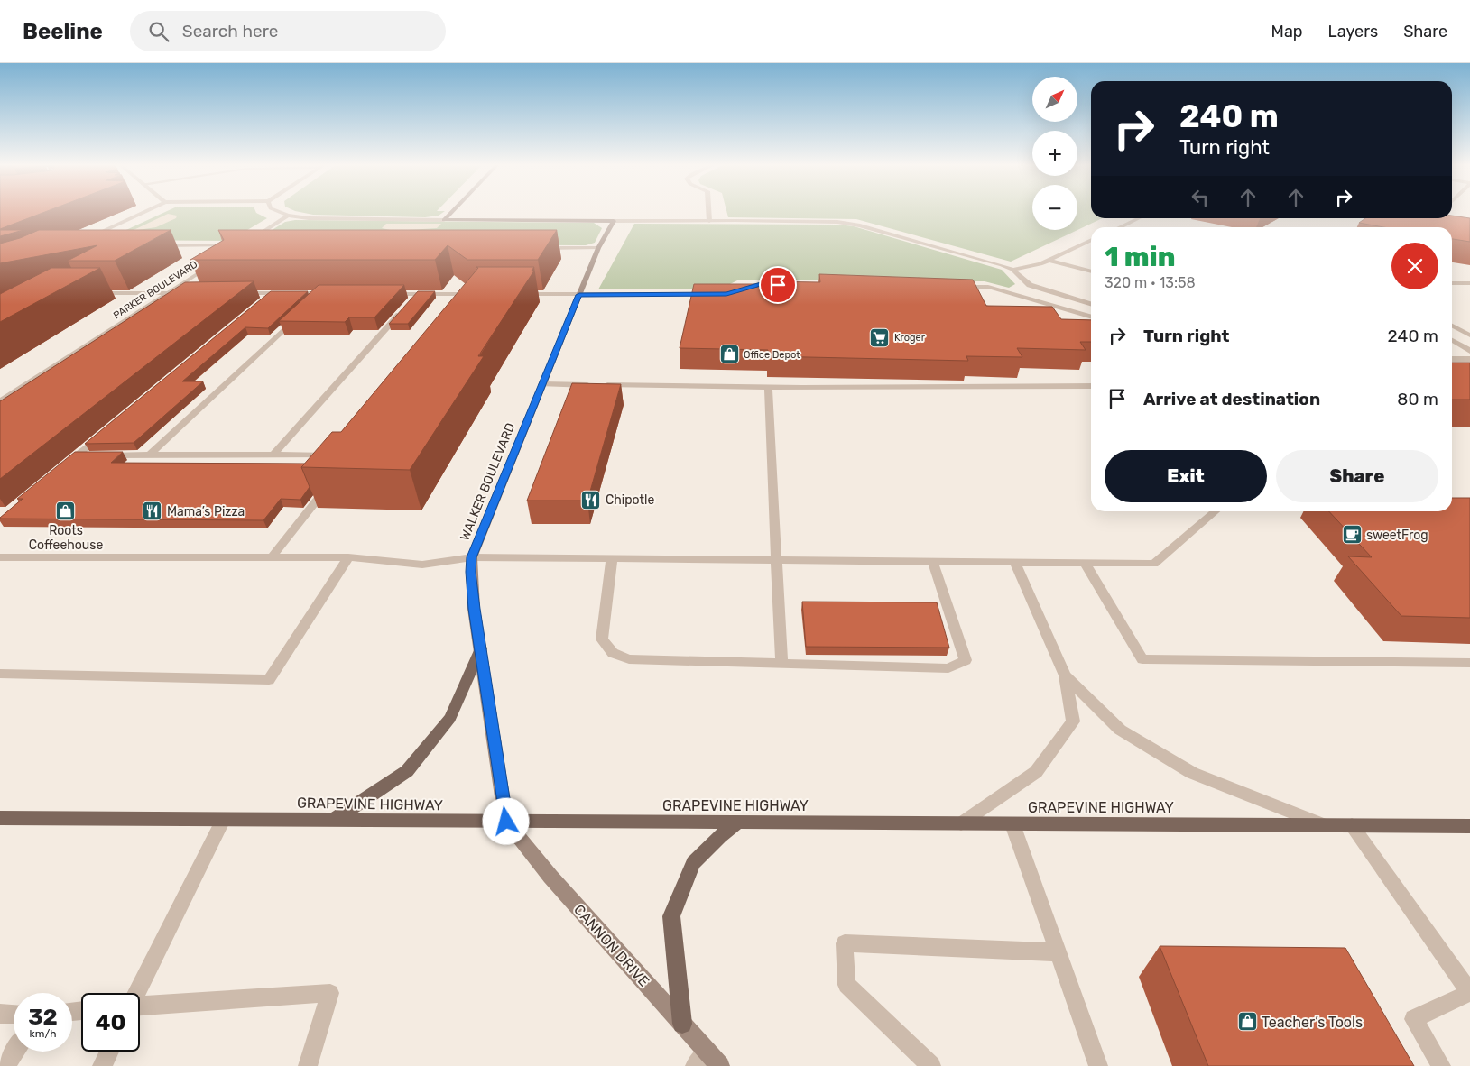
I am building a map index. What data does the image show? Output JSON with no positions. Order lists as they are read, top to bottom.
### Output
{
  "streets": {
    "main road": ["GRAPEVINE HIGHWAY"],
    "street": ["PARKER BOULEVARD", "WALKER BOULEVARD", "CANNON DRIVE"]
  },
  "crossings": [
    ["WALKER BOULEVARD", "GRAPEVINE HIGHWAY"],
    ["WALKER BOULEVARD", "CANNON DRIVE"],
    ["GRAPEVINE HIGHWAY", "CANNON DRIVE"]
  ],
  "places": {
    "supermarket": ["Kroger"],
    "shop": ["Office Depot", "Roots Coffeehouse", "Teacher’s Tools"],
    "restaurant": ["Chipotle", "Mama’s Pizza"],
    "cafe": ["sweetFrog"]
  },
  "north": "top right",
  "page": {
    "header": "Beeline",
    "search": "Search here",
    "nav": ["Map", "Layers", "Share"],
    "map_buttons": ["+", "−"],
    "turn": ["240 m", "Turn right"],
    "heading": ["1 min", "320 m · 13:58"],
    "list": [
      {
        "name": "Turn right",
        "value": "240 m"
      },
      {
        "name": "Arrive at destination",
        "value": "80 m"
      }
    ],
    "buttons": ["Exit", "Share"],
    "speed": "32 km/h",
    "limit": "40"
  }
}
